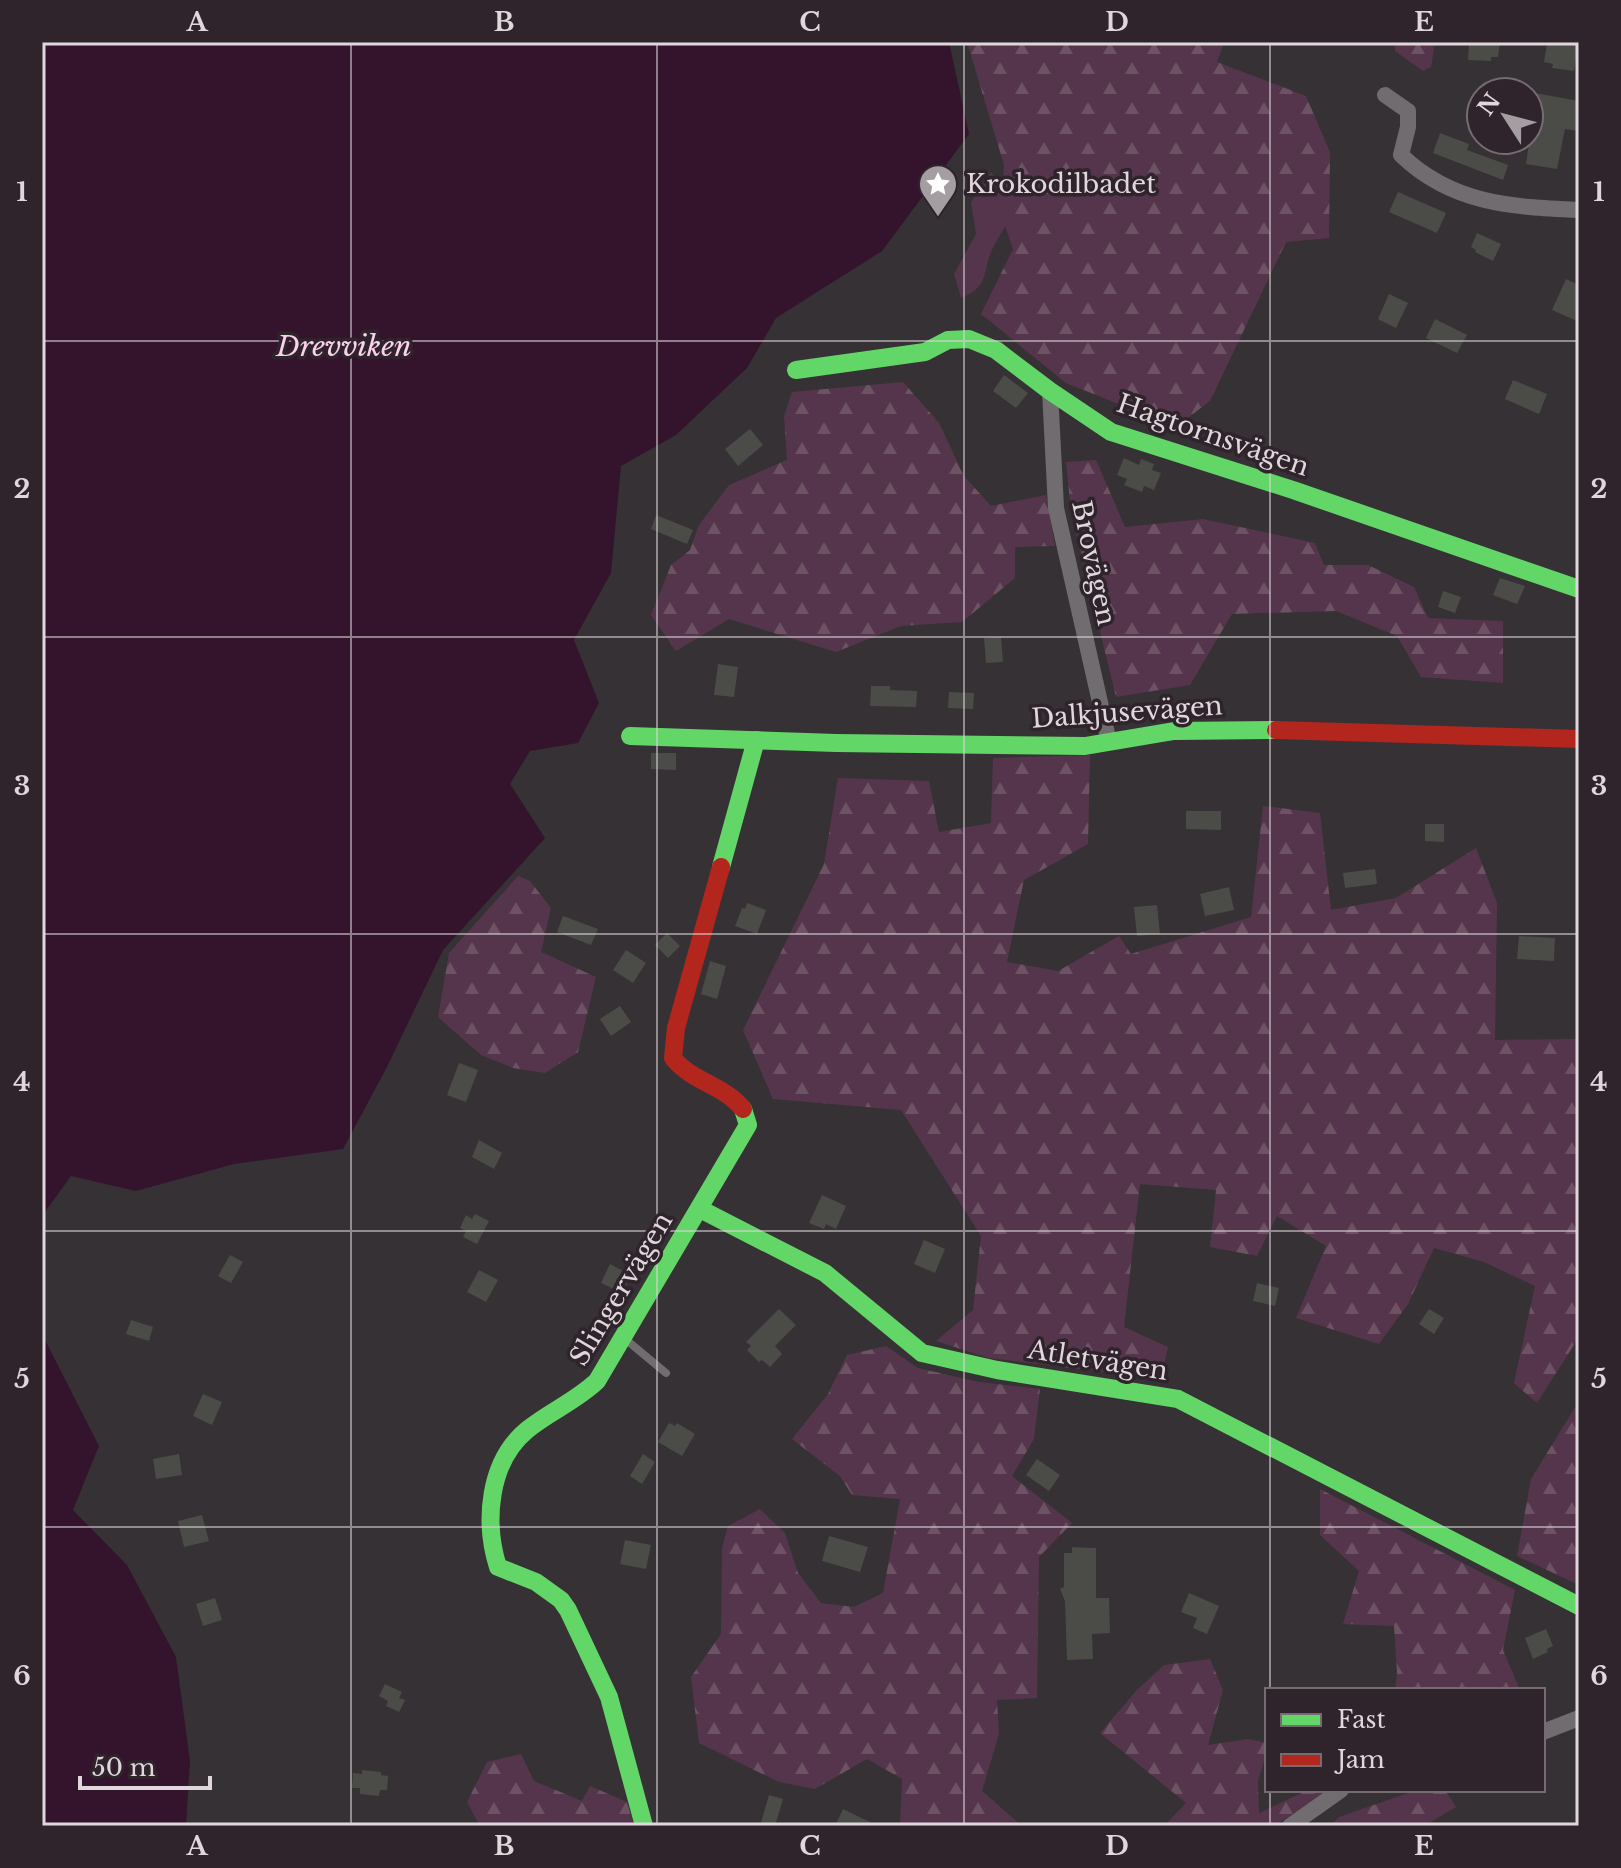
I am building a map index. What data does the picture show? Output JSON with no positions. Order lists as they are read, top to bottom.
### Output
{
  "streets": {
    "street": [
      "Hagtornsvägen",
      "Brovägen",
      "Dalkjusevägen",
      "Slingervägen",
      "Atletvägen"
    ]
  },
  "crossings": [
    ["Hagtornsvägen", "Brovägen"],
    ["Brovägen", "Dalkjusevägen"],
    ["Dalkjusevägen", "Slingervägen"],
    ["Slingervägen", "Atletvägen"]
  ],
  "water": ["Drevviken"],
  "places": {
    "place": ["Krokodilbadet"]
  },
  "legend": ["Fast", "Jam"],
  "scale_bar": "50 m",
  "north": "top left",
  "grid": {
    "columns": [
      "A",
      "B",
      "C",
      "D",
      "E"
    ],
    "rows": [
      "1",
      "2",
      "3",
      "4",
      "5",
      "6"
    ]
  }
}
